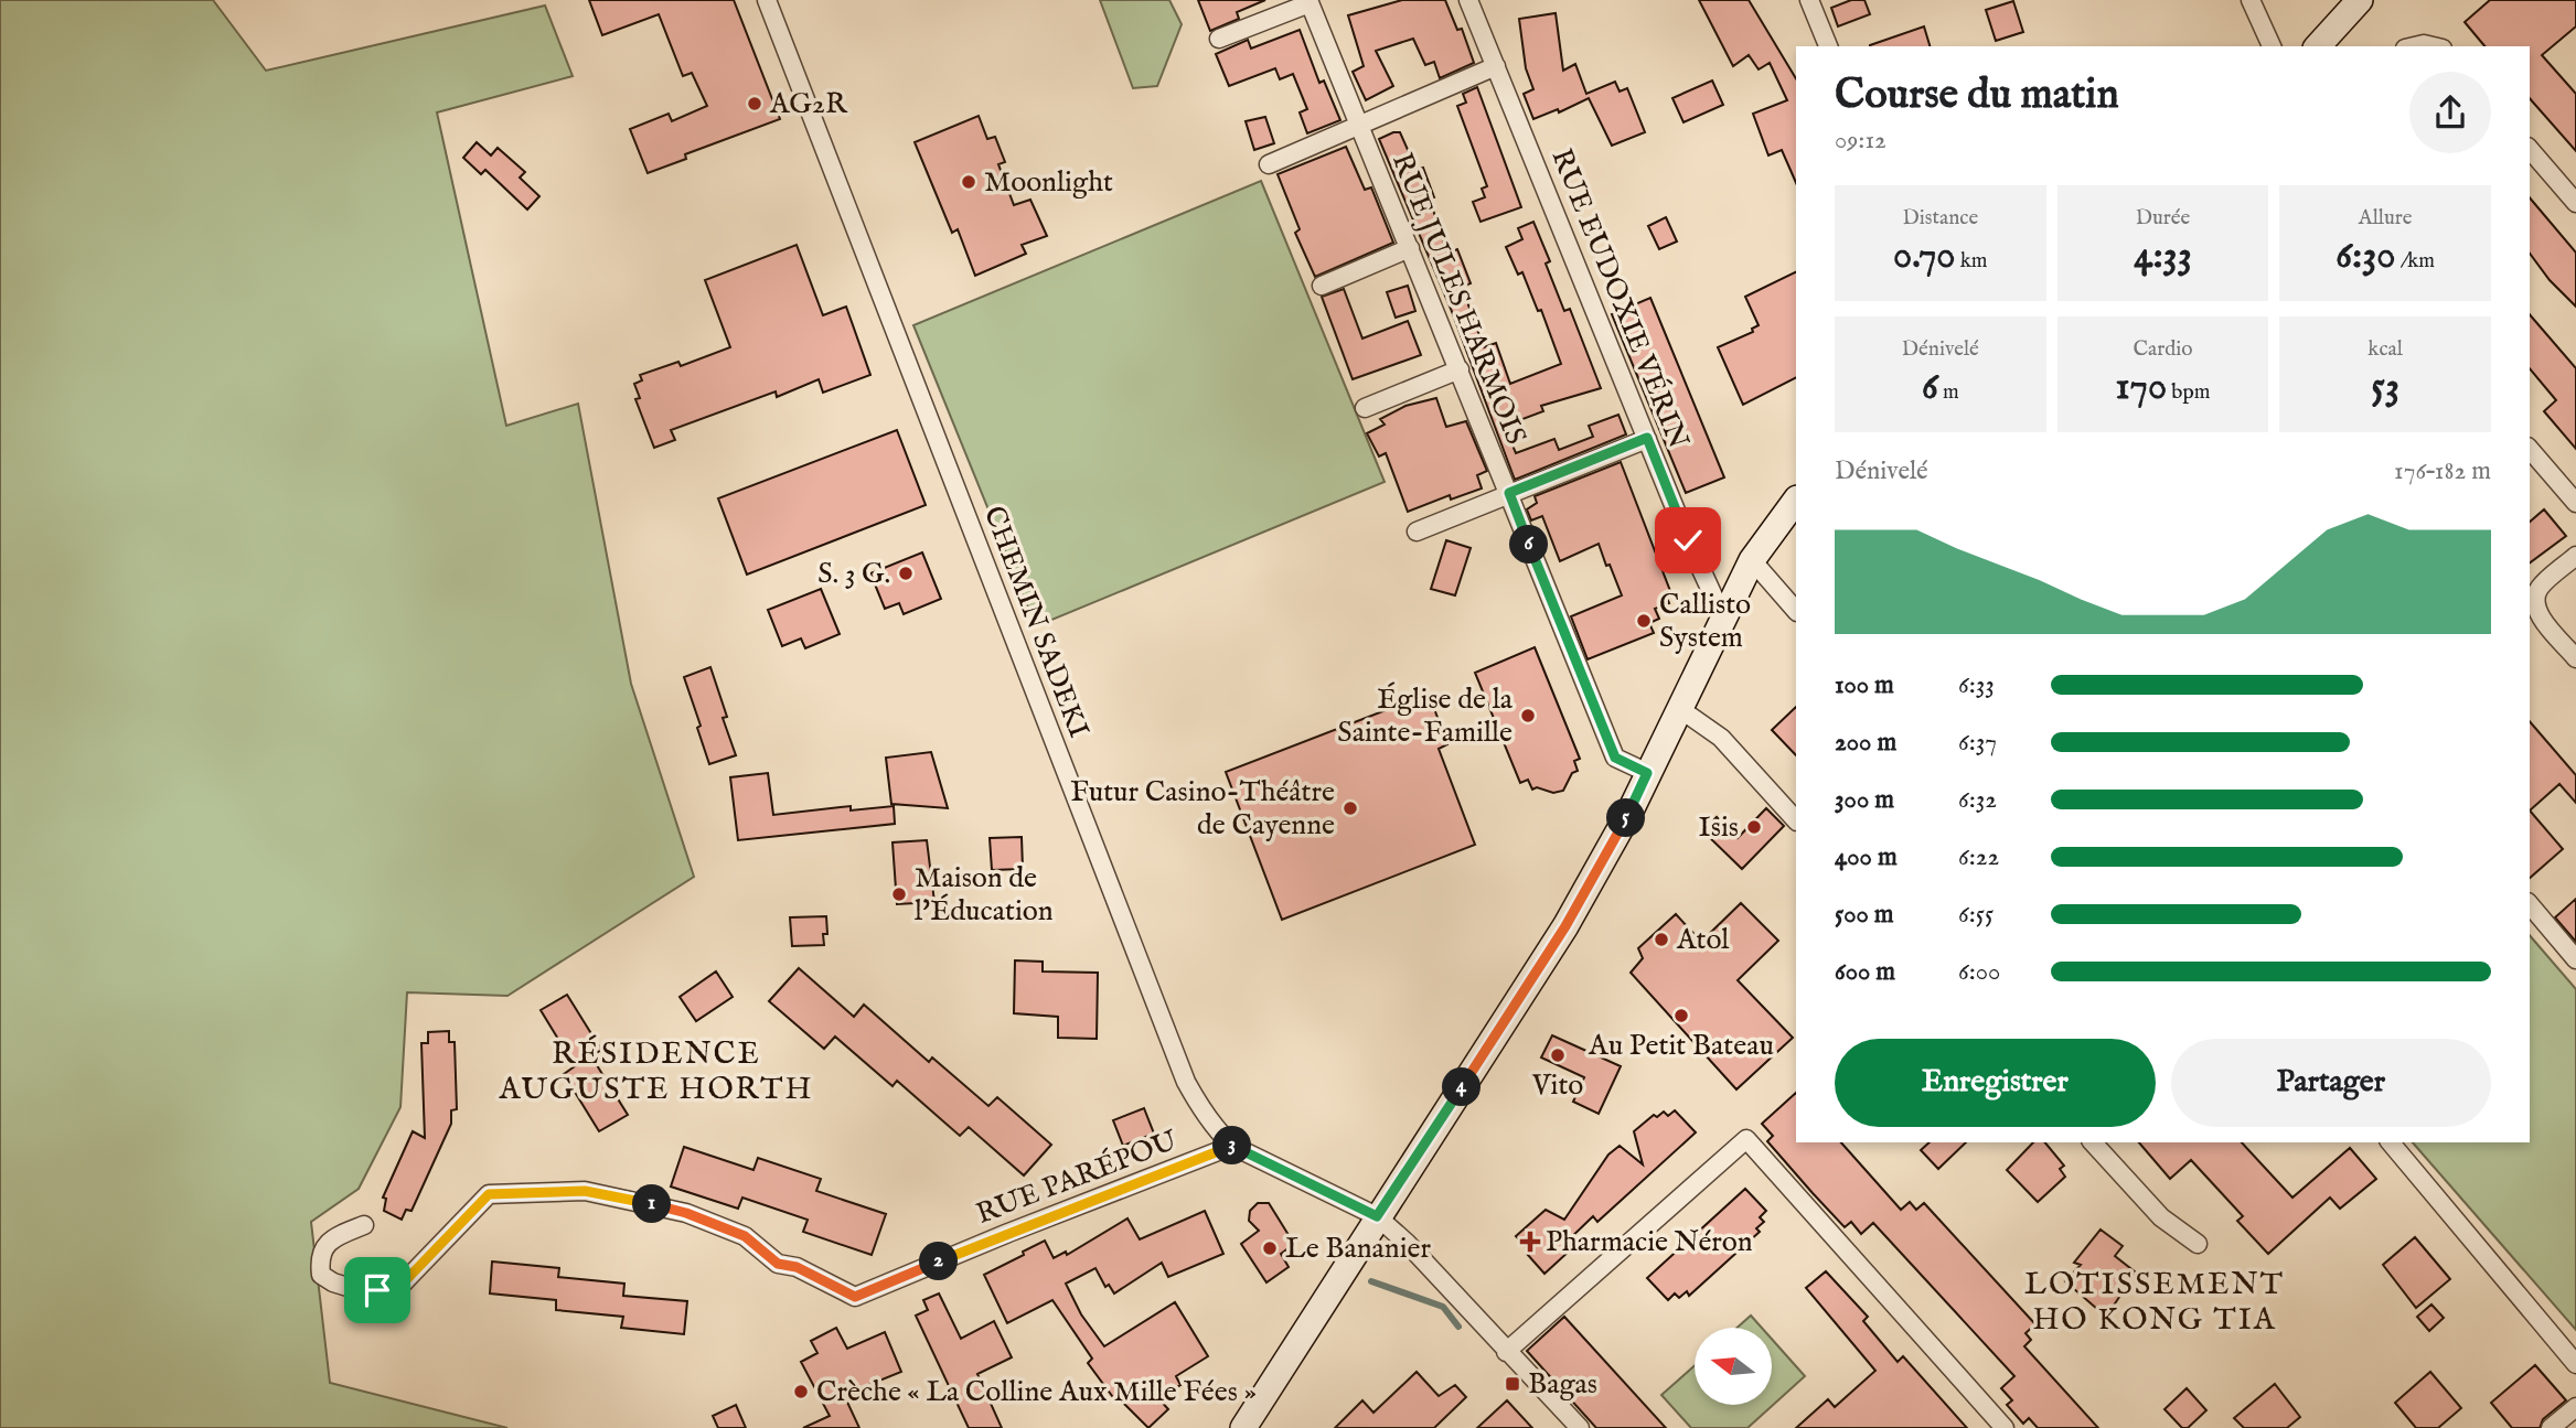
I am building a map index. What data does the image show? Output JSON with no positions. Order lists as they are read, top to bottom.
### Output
{
  "streets": {
    "street": [
      "RUE JULES HARMOIS",
      "RUE EUDOXIE VÉRIN",
      "CHEMIN SADEKI",
      "RUE PARÉPOU"
    ]
  },
  "crossings": [
    ["CHEMIN SADEKI", "RUE PARÉPOU"]
  ],
  "districts": ["RÉSIDENCE AUGUSTE HORTH", "LOTISSEMENT HO KONG TIA"],
  "places": {
    "other": [
      "AG2R",
      "Moonlight",
      "S. 3 G.",
      "Callisto System",
      "Église de la Sainte-Famille",
      "Futur Casino-Théâtre de Cayenne",
      "Isis",
      "Maison de l'Éducation",
      "Atol",
      "Au Petit Bateau",
      "Vito",
      "Le Bananier",
      "Crèche « La Colline Aux Mille Fées »"
    ],
    "health": ["Pharmacie Néron"],
    "transit": ["Bagas"]
  },
  "north": "left",
  "page": {
    "heading": ["Course du matin", "09:12"],
    "stats": [
      ["Distance", "0.70 km"],
      ["Durée", "4:33"],
      ["Allure", "6:30 /km"],
      ["Dénivelé", "6 m"],
      ["Cardio", "170 bpm"],
      ["kcal", "53"]
    ],
    "chart": ["Dénivelé", "176–182 m"],
    "pins": [
      "6",
      "5",
      "4",
      "3",
      "1",
      "2"
    ],
    "list": [
      {
        "name": "100 m",
        "note": "6:33"
      },
      {
        "name": "200 m",
        "note": "6:37"
      },
      {
        "name": "300 m",
        "note": "6:32"
      },
      {
        "name": "400 m",
        "note": "6:22"
      },
      {
        "name": "500 m",
        "note": "6:55"
      },
      {
        "name": "600 m",
        "note": "6:00"
      }
    ],
    "buttons": ["Enregistrer", "Partager"]
  }
}
